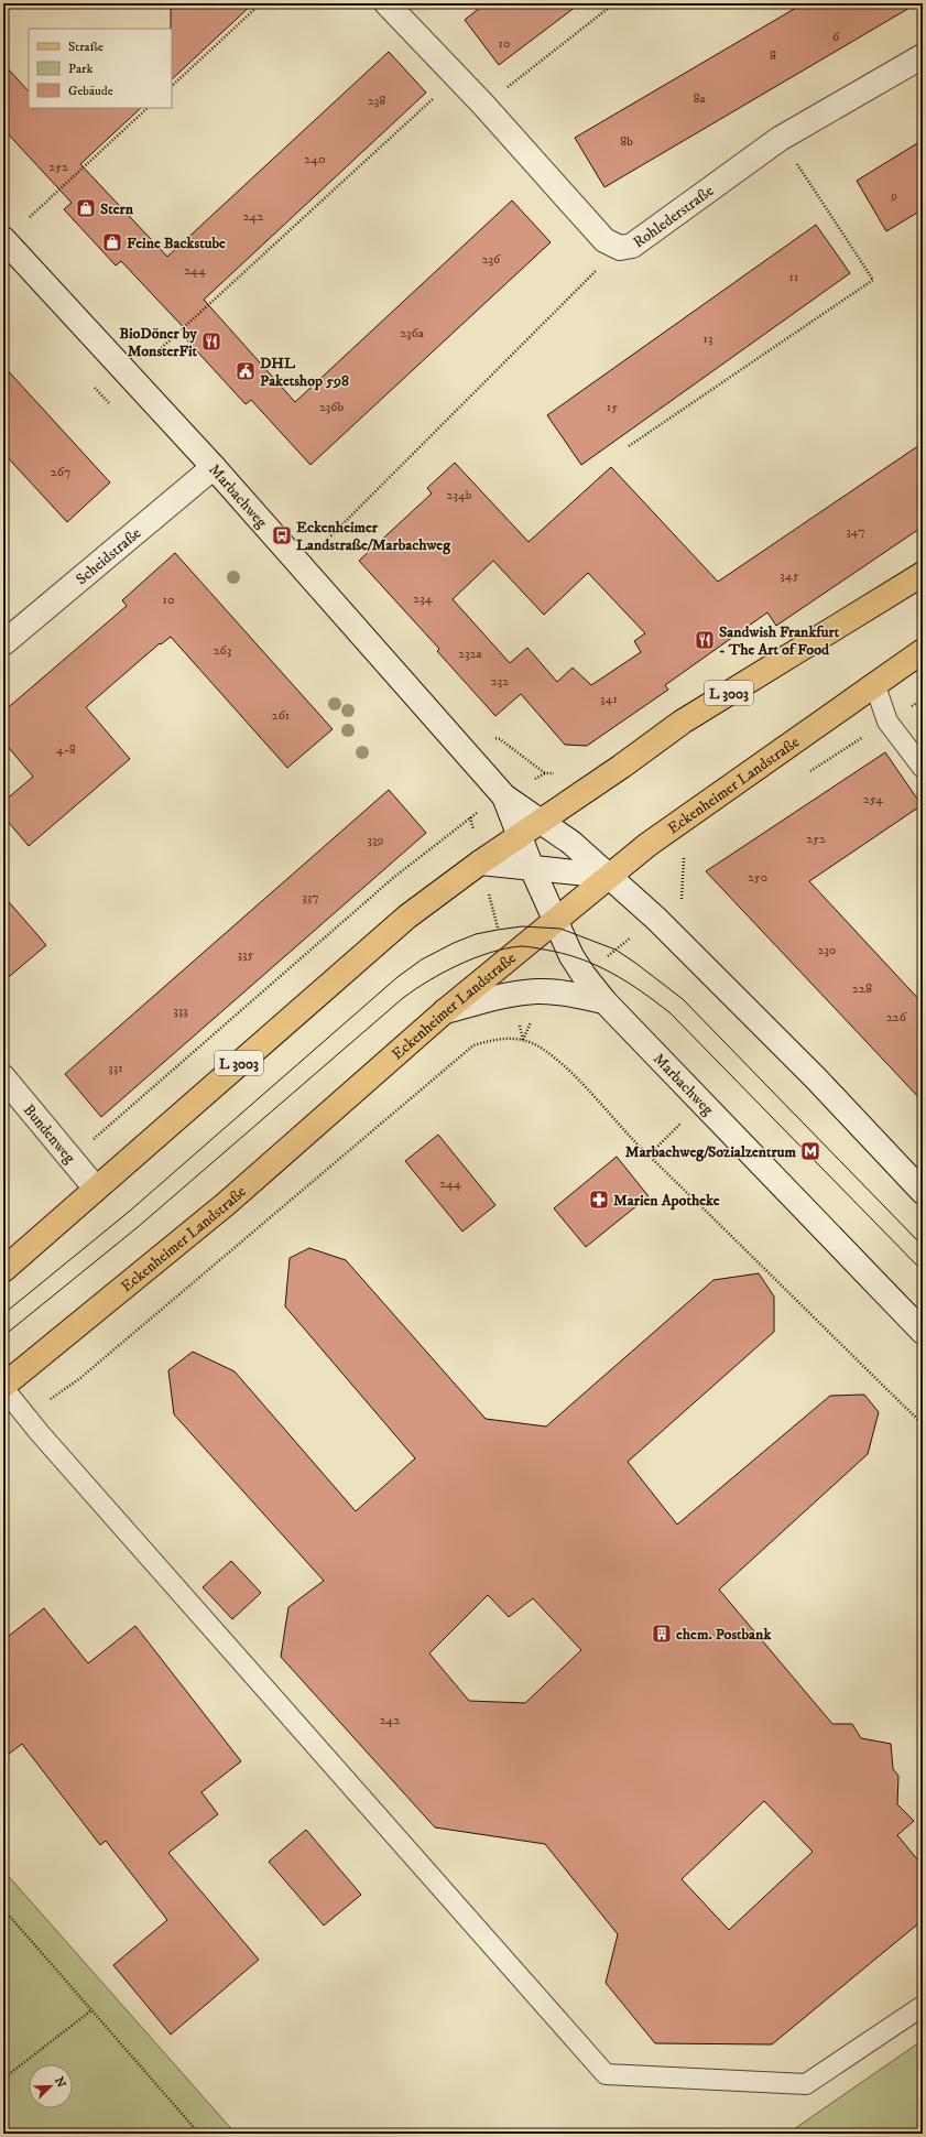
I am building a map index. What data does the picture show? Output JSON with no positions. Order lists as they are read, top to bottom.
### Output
{
  "streets": {
    "main road": [
      "Rohlederstraße",
      "Marbachweg",
      "Scheidstraße",
      "L 3003",
      "Eckenheimer Landstraße",
      "Bundenweg"
    ]
  },
  "crossings": [
    ["Marbachweg", "Scheidstraße"],
    ["Marbachweg", "L 3003"],
    ["Marbachweg", "Eckenheimer Landstraße"],
    ["L 3003", "Bundenweg"]
  ],
  "places": {
    "shop": ["Stern", "Feine Backstube"],
    "restaurant": ["BioDöner by MonsterFit", "Sandwish Frankfurt - The Art of Food"],
    "public building": ["DHL Paketshop 598"],
    "bus stop": ["Eckenheimer Landstraße/Marbachweg"],
    "metro station": ["Marbachweg/Sozialzentrum"],
    "pharmacy": ["Marien Apotheke"],
    "building": ["ehem. Postbank"]
  },
  "house_numbers": [
    "6",
    "10",
    "8",
    "8a",
    "238",
    "8b",
    "240",
    "252",
    "9",
    "242",
    "236",
    "244",
    "11",
    "236a",
    "13",
    "236b",
    "15",
    "267",
    "234b",
    "347",
    "345",
    "234",
    "10",
    "263",
    "232a",
    "232",
    "341",
    "261",
    "4-8",
    "254",
    "252",
    "339",
    "250",
    "337",
    "230",
    "335",
    "228",
    "333",
    "226",
    "331",
    "244",
    "242"
  ],
  "legend": ["Straße", "Park", "Gebäude"],
  "north": "top right"
}
